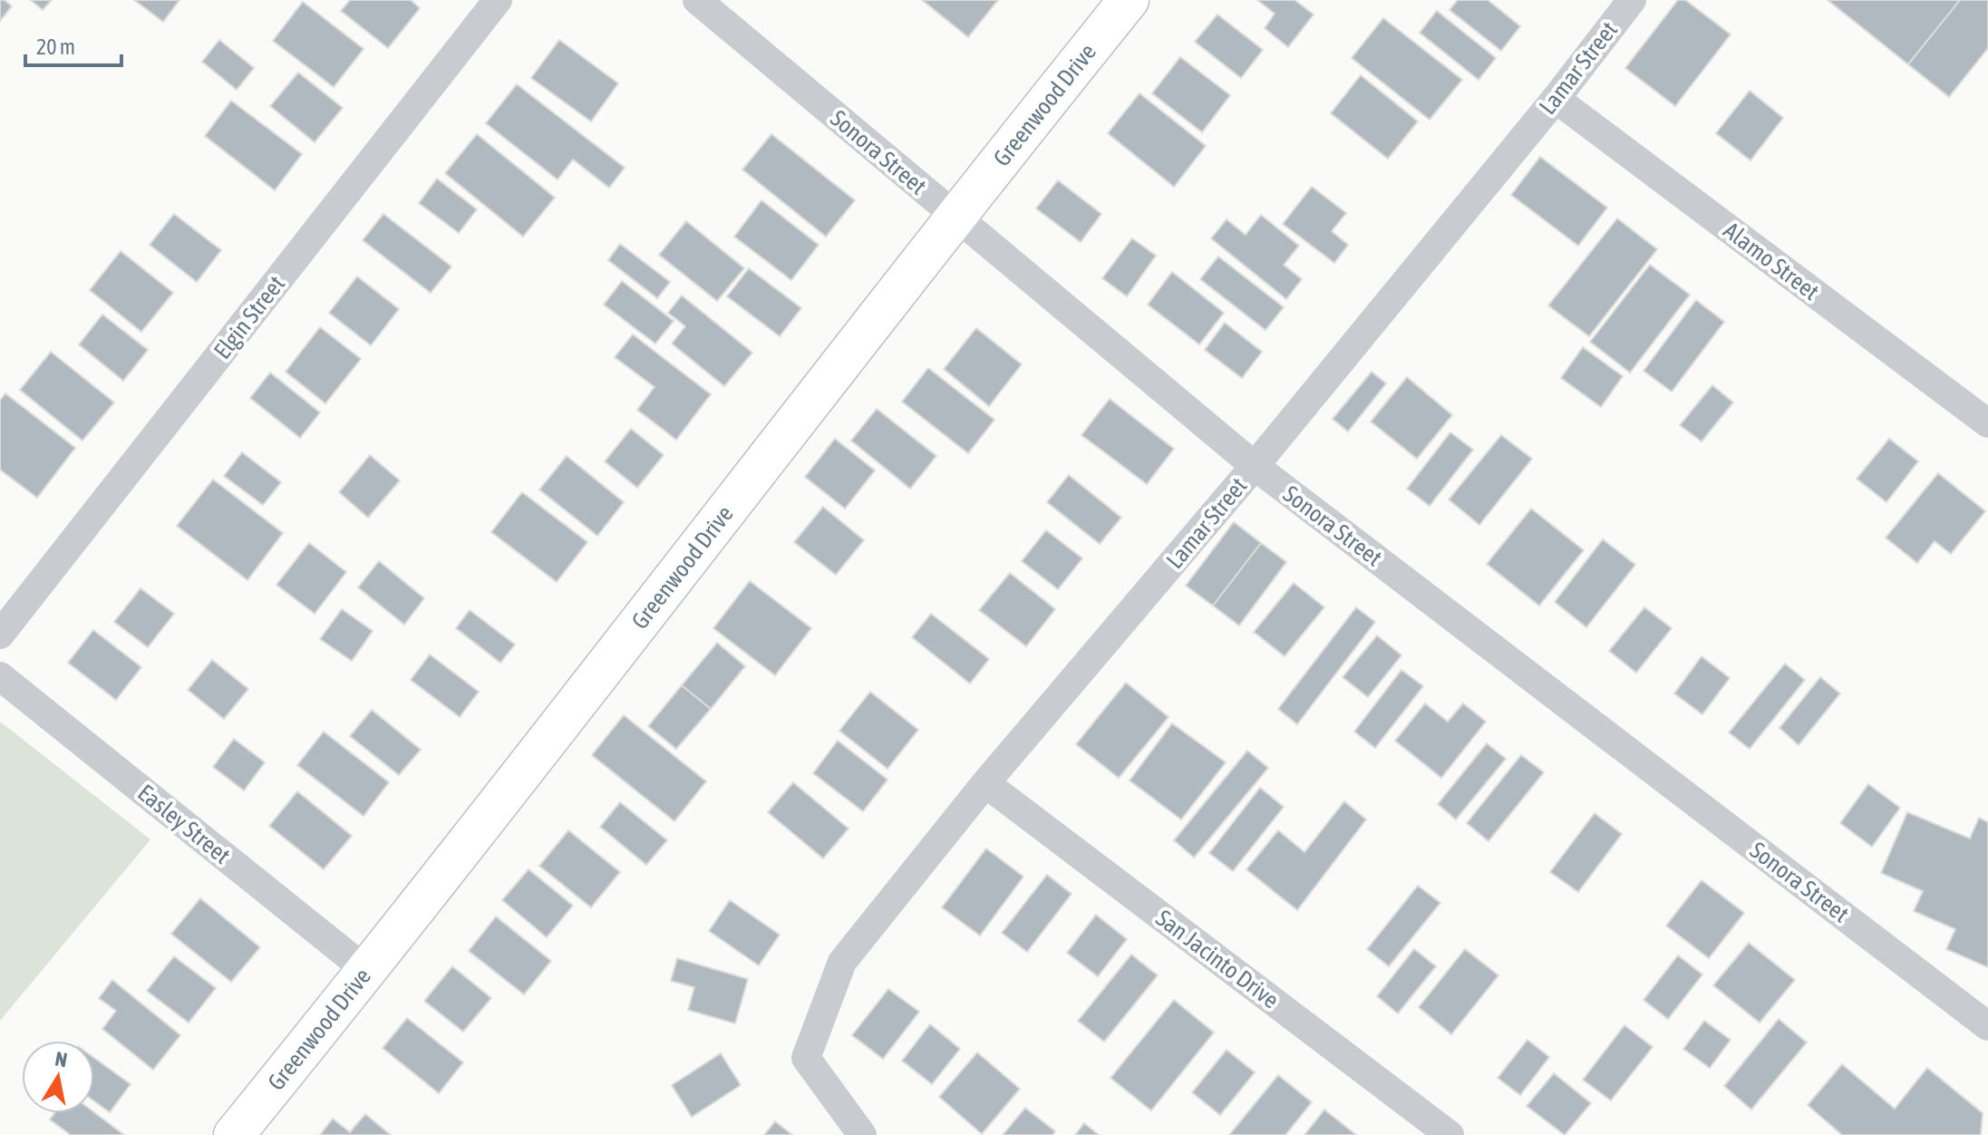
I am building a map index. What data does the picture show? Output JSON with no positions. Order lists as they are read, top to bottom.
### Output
{
  "streets": {
    "main road": ["Greenwood Drive"],
    "street": [
      "Lamar Street",
      "Sonora Street",
      "Alamo Street",
      "Elgin Street",
      "Easley Street",
      "San Jacinto Drive"
    ]
  },
  "crossings": [
    ["Lamar Street", "Sonora Street"],
    ["Lamar Street", "Alamo Street"],
    ["Lamar Street", "San Jacinto Drive"],
    ["Greenwood Drive", "Sonora Street"],
    ["Greenwood Drive", "Easley Street"]
  ],
  "scale_bar": "20 m",
  "north": "top"
}
